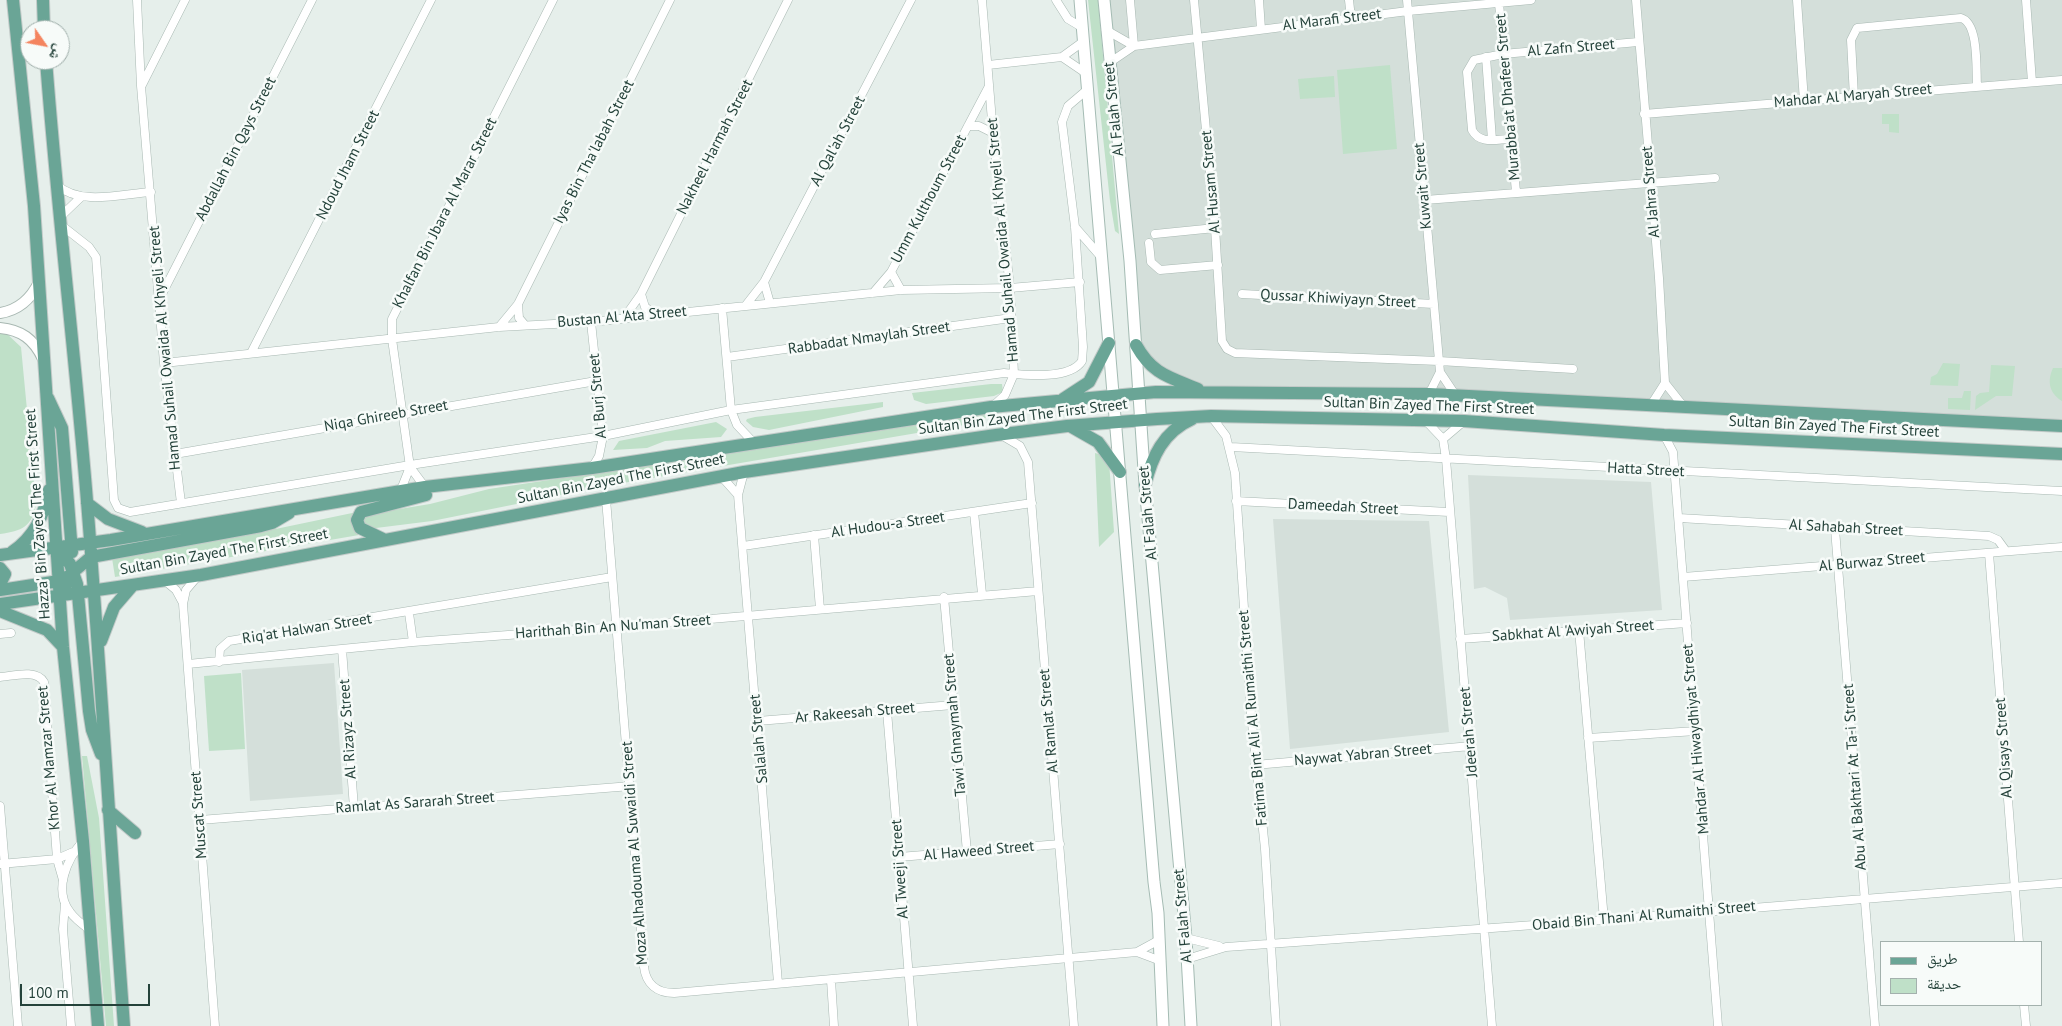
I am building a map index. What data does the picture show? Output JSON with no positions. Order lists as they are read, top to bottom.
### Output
{
  "streets": {
    "main road": ["Al Falah Street", "Sultan Bin Zayed The First Street", "Hazza' Bin Zayed The First Street"],
    "street": [
      "Al Marafi Street",
      "Al Zafn Street",
      "Mahdar Al Maryah Street",
      "Murabba'at Dhafeer Street",
      "Al Qal'ah Street",
      "Nakheel Harmah Street",
      "Abdallah Bin Qays Street",
      "Iyas Bin Tha'labah Street",
      "Ndoud Jham Street",
      "Al Husam Street",
      "Kuwait Street",
      "Al Jahra Street",
      "Umm Kulthoum Street",
      "Khalfan Bin Jbara Al Marar Street",
      "Hamad Suhail Owaida Al Khyeli Street",
      "Qussar Khiwiyayn Street",
      "Bustan Al 'Ata Street",
      "Rabbadat Nmaylah Street",
      "Al Burj Street",
      "Niqa Ghireeb Street",
      "Hatta Street",
      "Dameedah Street",
      "Al Hudou-a Street",
      "Al Sahabah Street",
      "Al Burwaz Street",
      "Harithah Bin An Nu'man Street",
      "Riq'at Halwan Street",
      "Sabkhat Al 'Awiyah Street",
      "Ar Rakeesah Street",
      "Fatima Bint Ali Al Rumaithi Street",
      "Al Ramlat Street",
      "Tawi Ghnaymah Street",
      "Al Rizayz Street",
      "Jdeerah Street",
      "Salalah Street",
      "Mahdar Al Hiwaydhiyat Street",
      "Al Qisays Street",
      "Naywat Yabran Street",
      "Khor Al Mamzar Street",
      "Abu Al Bakhtari At Ta-i Street",
      "Ramlat As Sararah Street",
      "Muscat Street",
      "Al Haweed Street",
      "Moza Alhadouma Al Suwaidi Street",
      "Al Tweeji Street",
      "Obaid Bin Thani Al Rumaithi Street"
    ]
  },
  "crossings": [
    ["Al Marafi Street", "Murabba'at Dhafeer Street"],
    ["Al Marafi Street", "Al Falah Street"],
    ["Al Marafi Street", "Al Husam Street"],
    ["Al Marafi Street", "Kuwait Street"],
    ["Al Zafn Street", "Murabba'at Dhafeer Street"],
    ["Al Zafn Street", "Al Jahra Street"],
    ["Mahdar Al Maryah Street", "Al Jahra Street"],
    ["Al Falah Street", "Sultan Bin Zayed The First Street"],
    ["Al Falah Street", "Moza Alhadouma Al Suwaidi Street"],
    ["Al Falah Street", "Obaid Bin Thani Al Rumaithi Street"],
    ["Al Qal'ah Street", "Bustan Al 'Ata Street"],
    ["Nakheel Harmah Street", "Bustan Al 'Ata Street"],
    ["Abdallah Bin Qays Street", "Hamad Suhail Owaida Al Khyeli Street"],
    ["Iyas Bin Tha'labah Street", "Bustan Al 'Ata Street"],
    ["Ndoud Jham Street", "Bustan Al 'Ata Street"],
    ["Al Husam Street", "Kuwait Street"],
    ["Kuwait Street", "Qussar Khiwiyayn Street"],
    ["Kuwait Street", "Sultan Bin Zayed The First Street"],
    ["Umm Kulthoum Street", "Hamad Suhail Owaida Al Khyeli Street"],
    ["Umm Kulthoum Street", "Bustan Al 'Ata Street"],
    ["Khalfan Bin Jbara Al Marar Street", "Bustan Al 'Ata Street"],
    ["Khalfan Bin Jbara Al Marar Street", "Sultan Bin Zayed The First Street"],
    ["Khalfan Bin Jbara Al Marar Street", "Niqa Ghireeb Street"],
    ["Hamad Suhail Owaida Al Khyeli Street", "Bustan Al 'Ata Street"],
    ["Hamad Suhail Owaida Al Khyeli Street", "Rabbadat Nmaylah Street"],
    ["Hamad Suhail Owaida Al Khyeli Street", "Sultan Bin Zayed The First Street"],
    ["Hamad Suhail Owaida Al Khyeli Street", "Niqa Ghireeb Street"],
    ["Bustan Al 'Ata Street", "Al Burj Street"],
    ["Al Burj Street", "Sultan Bin Zayed The First Street"],
    ["Al Burj Street", "Niqa Ghireeb Street"],
    ["Sultan Bin Zayed The First Street", "Hazza' Bin Zayed The First Street"],
    ["Sultan Bin Zayed The First Street", "Fatima Bint Ali Al Rumaithi Street"],
    ["Sultan Bin Zayed The First Street", "Al Ramlat Street"],
    ["Sultan Bin Zayed The First Street", "Salalah Street"],
    ["Sultan Bin Zayed The First Street", "Mahdar Al Hiwaydhiyat Street"],
    ["Sultan Bin Zayed The First Street", "Muscat Street"],
    ["Sultan Bin Zayed The First Street", "Moza Alhadouma Al Suwaidi Street"],
    ["Hatta Street", "Fatima Bint Ali Al Rumaithi Street"],
    ["Hatta Street", "Jdeerah Street"],
    ["Hatta Street", "Mahdar Al Hiwaydhiyat Street"],
    ["Dameedah Street", "Fatima Bint Ali Al Rumaithi Street"],
    ["Dameedah Street", "Jdeerah Street"],
    ["Al Hudou-a Street", "Al Ramlat Street"],
    ["Al Hudou-a Street", "Salalah Street"],
    ["Al Sahabah Street", "Al Burwaz Street"],
    ["Al Sahabah Street", "Mahdar Al Hiwaydhiyat Street"],
    ["Al Sahabah Street", "Abu Al Bakhtari At Ta-i Street"],
    ["Al Burwaz Street", "Mahdar Al Hiwaydhiyat Street"],
    ["Al Burwaz Street", "Al Qisays Street"],
    ["Al Burwaz Street", "Abu Al Bakhtari At Ta-i Street"],
    ["Harithah Bin An Nu'man Street", "Riq'at Halwan Street"],
    ["Harithah Bin An Nu'man Street", "Al Ramlat Street"],
    ["Harithah Bin An Nu'man Street", "Tawi Ghnaymah Street"],
    ["Harithah Bin An Nu'man Street", "Al Rizayz Street"],
    ["Harithah Bin An Nu'man Street", "Salalah Street"],
    ["Harithah Bin An Nu'man Street", "Muscat Street"],
    ["Harithah Bin An Nu'man Street", "Moza Alhadouma Al Suwaidi Street"],
    ["Riq'at Halwan Street", "Moza Alhadouma Al Suwaidi Street"],
    ["Sabkhat Al 'Awiyah Street", "Jdeerah Street"],
    ["Sabkhat Al 'Awiyah Street", "Mahdar Al Hiwaydhiyat Street"],
    ["Ar Rakeesah Street", "Tawi Ghnaymah Street"],
    ["Ar Rakeesah Street", "Salalah Street"],
    ["Ar Rakeesah Street", "Al Tweeji Street"],
    ["Fatima Bint Ali Al Rumaithi Street", "Naywat Yabran Street"],
    ["Fatima Bint Ali Al Rumaithi Street", "Obaid Bin Thani Al Rumaithi Street"],
    ["Al Ramlat Street", "Al Haweed Street"],
    ["Al Ramlat Street", "Moza Alhadouma Al Suwaidi Street"],
    ["Tawi Ghnaymah Street", "Al Haweed Street"],
    ["Al Rizayz Street", "Ramlat As Sararah Street"],
    ["Jdeerah Street", "Naywat Yabran Street"],
    ["Jdeerah Street", "Obaid Bin Thani Al Rumaithi Street"],
    ["Salalah Street", "Moza Alhadouma Al Suwaidi Street"],
    ["Mahdar Al Hiwaydhiyat Street", "Obaid Bin Thani Al Rumaithi Street"],
    ["Al Qisays Street", "Obaid Bin Thani Al Rumaithi Street"],
    ["Abu Al Bakhtari At Ta-i Street", "Obaid Bin Thani Al Rumaithi Street"],
    ["Ramlat As Sararah Street", "Muscat Street"],
    ["Ramlat As Sararah Street", "Moza Alhadouma Al Suwaidi Street"],
    ["Al Haweed Street", "Al Tweeji Street"],
    ["Moza Alhadouma Al Suwaidi Street", "Al Tweeji Street"]
  ],
  "legend": ["طريق", "حديقة"],
  "scale_bar": "100 m",
  "north": "bottom right"
}
